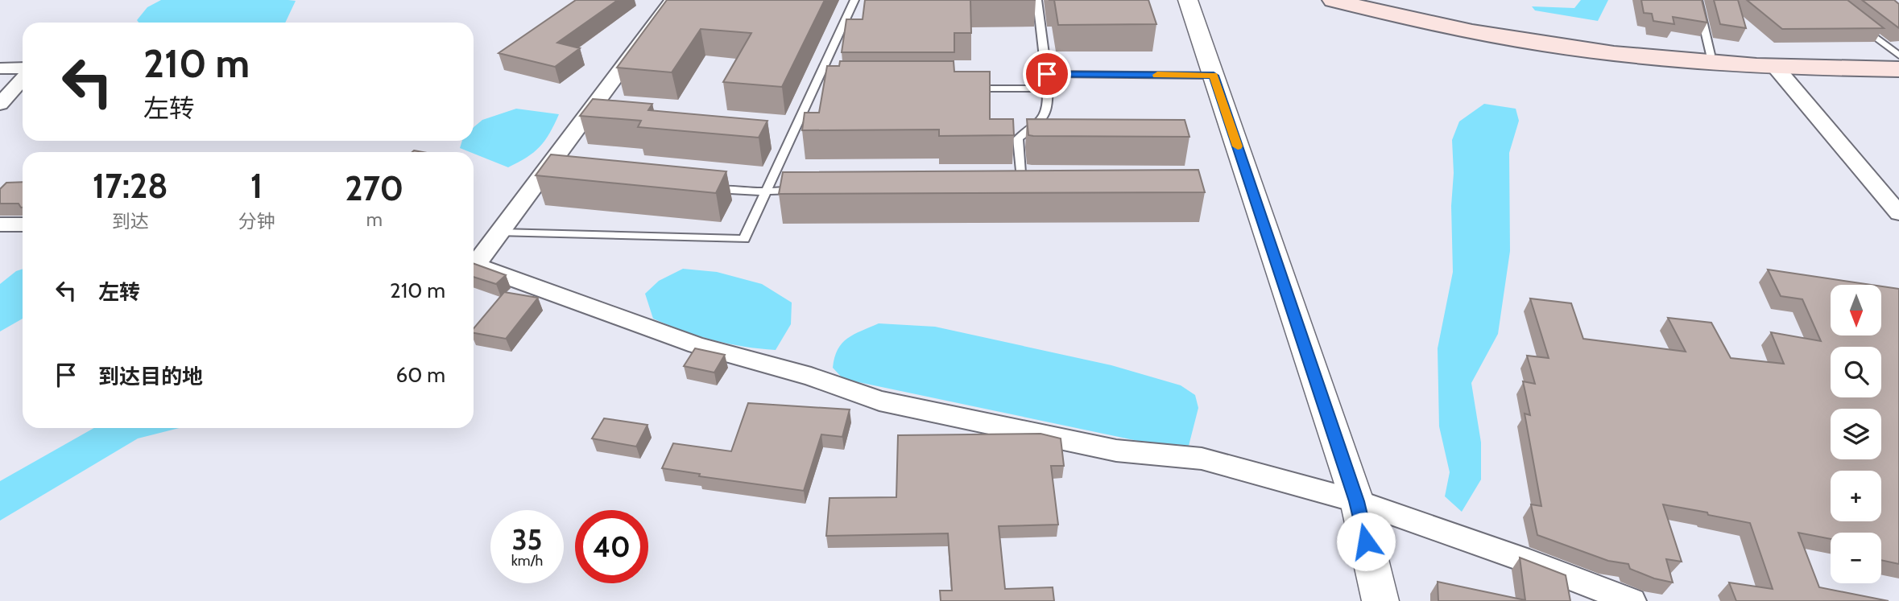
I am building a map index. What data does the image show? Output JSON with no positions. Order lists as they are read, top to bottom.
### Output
{
  "north": "bottom",
  "page": {
    "turn": ["210 m", "左转"],
    "eta": [
      "17:28",
      "到达",
      "1",
      "分钟",
      "270",
      "m"
    ],
    "list": [
      {
        "name": "左转",
        "value": "210 m"
      },
      {
        "name": "到达目的地",
        "value": "60 m"
      }
    ],
    "map_buttons": ["+", "−"],
    "speed": "35 km/h",
    "limit": "40"
  }
}
